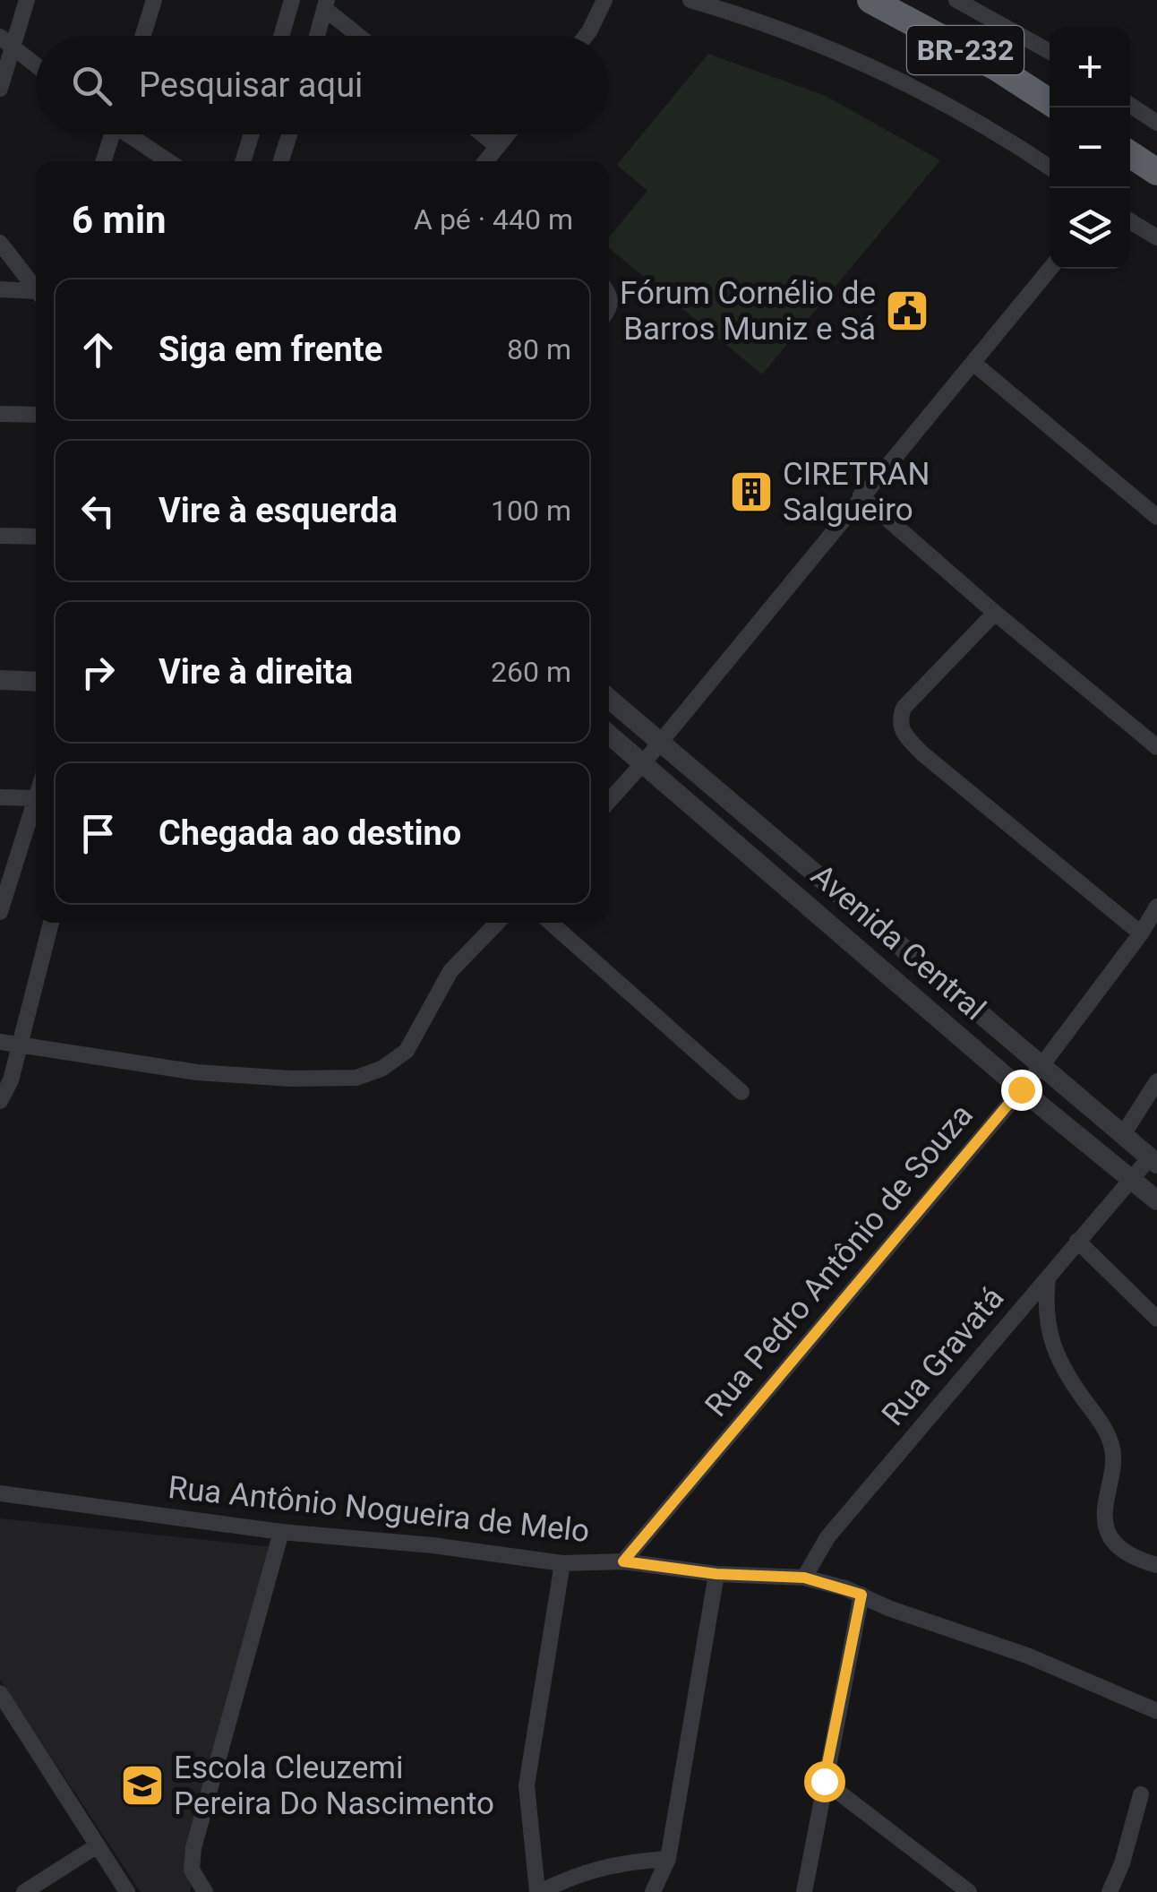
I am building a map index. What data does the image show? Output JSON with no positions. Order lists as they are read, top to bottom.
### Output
{
  "streets": {
    "highway": ["BR-232"],
    "street": [
      "Avenida Central",
      "Rua Pedro Antônio de Souza",
      "Rua Gravatá",
      "Rua Antônio Nogueira de Melo"
    ]
  },
  "crossings": [
    ["Avenida Central", "Rua Pedro Antônio de Souza"],
    ["Avenida Central", "Rua Gravatá"],
    ["Rua Pedro Antônio de Souza", "Rua Antônio Nogueira de Melo"],
    ["Rua Gravatá", "Rua Antônio Nogueira de Melo"]
  ],
  "places": {
    "public building": ["Fórum Cornélio de Barros Muniz e Sá"],
    "building": ["CIRETRAN Salgueiro"],
    "school or university": ["Escola Cleuzemi Pereira Do Nascimento"]
  },
  "page": {
    "map_buttons": ["+", "−"],
    "search": "Pesquisar aqui",
    "heading": ["6 min", "A pé · 440 m"],
    "list": [
      ["Siga em frente", "80 m"],
      ["Vire à esquerda", "100 m"],
      ["Vire à direita", "260 m"],
      "Chegada ao destino"
    ]
  }
}
